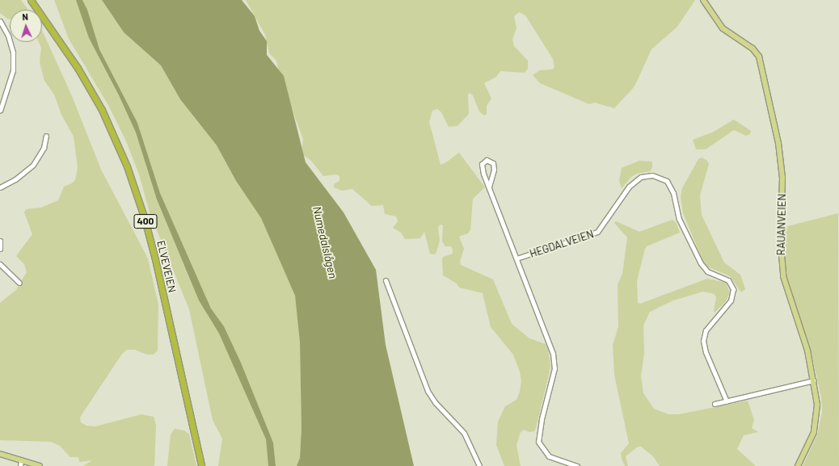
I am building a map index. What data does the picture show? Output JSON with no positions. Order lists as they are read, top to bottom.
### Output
{
  "streets": {
    "highway": ["400", "ELVEVEIEN"],
    "main road": ["RAUANVEIEN"],
    "street": ["HEGDALVEIEN"]
  },
  "water": ["Numedalslågen"],
  "north": "top"
}
